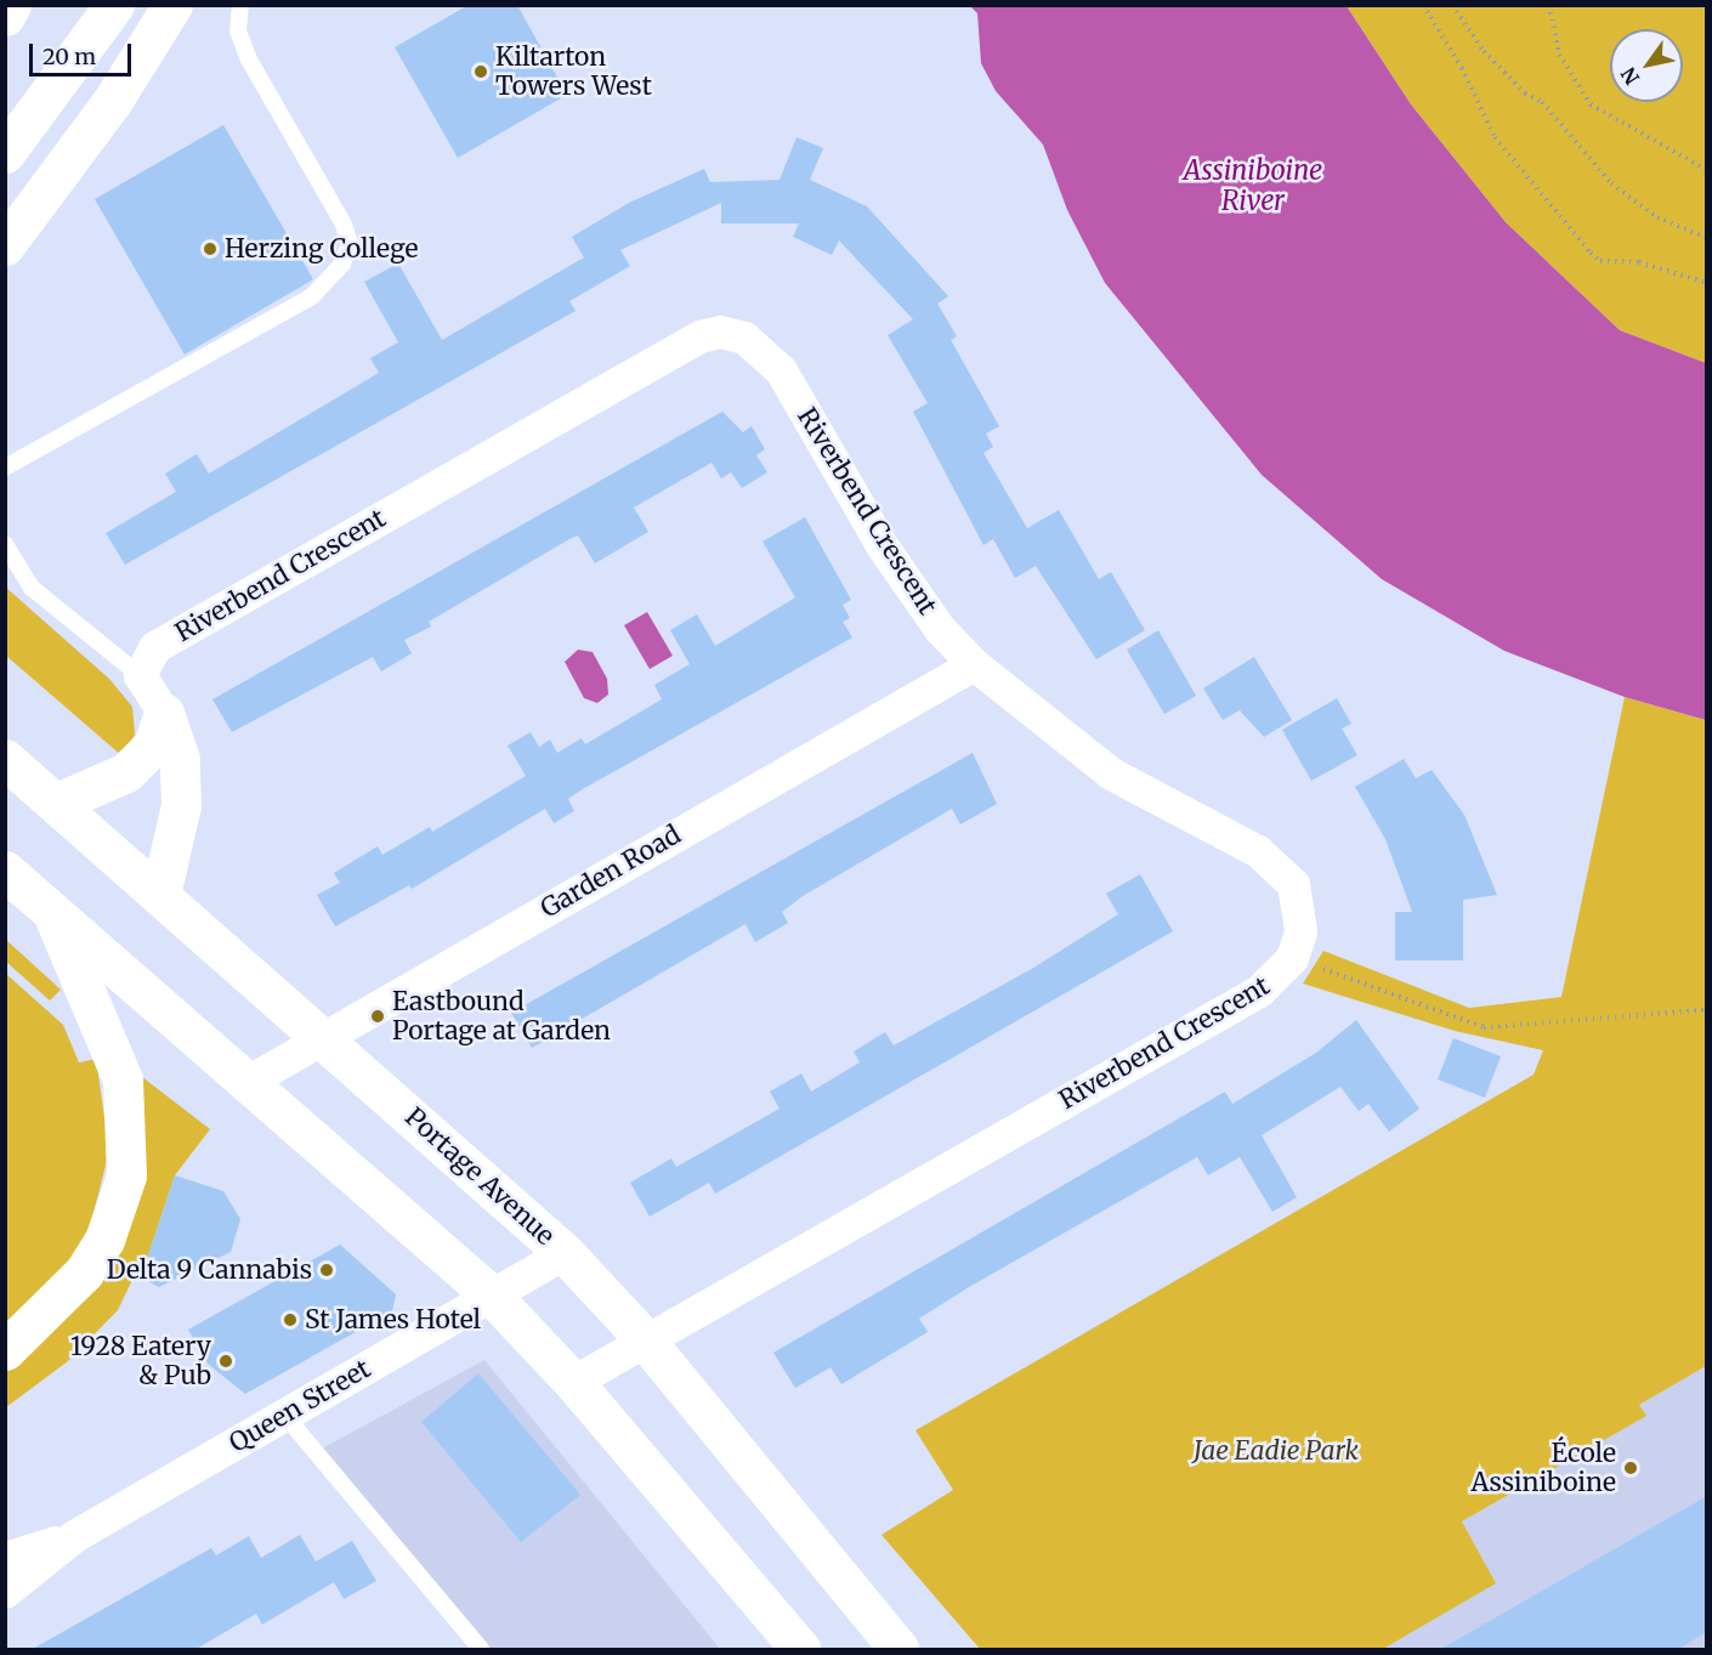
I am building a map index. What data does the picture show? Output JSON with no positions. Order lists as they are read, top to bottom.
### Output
{
  "streets": {
    "main road": ["Portage Avenue"],
    "street": ["Riverbend Crescent", "Garden Road", "Queen Street"]
  },
  "crossings": [
    ["Riverbend Crescent", "Garden Road"],
    ["Riverbend Crescent", "Portage Avenue"],
    ["Garden Road", "Portage Avenue"],
    ["Portage Avenue", "Queen Street"]
  ],
  "water": ["Assiniboine River"],
  "parks": ["Jae Eadie Park"],
  "places": [
    "Kiltarton Towers West",
    "Herzing College",
    "Eastbound Portage at Garden",
    "Delta 9 Cannabis",
    "St James Hotel",
    "1928 Eatery & Pub",
    "École Assiniboine"
  ],
  "scale_bar": "20 m",
  "north": "bottom left"
}
